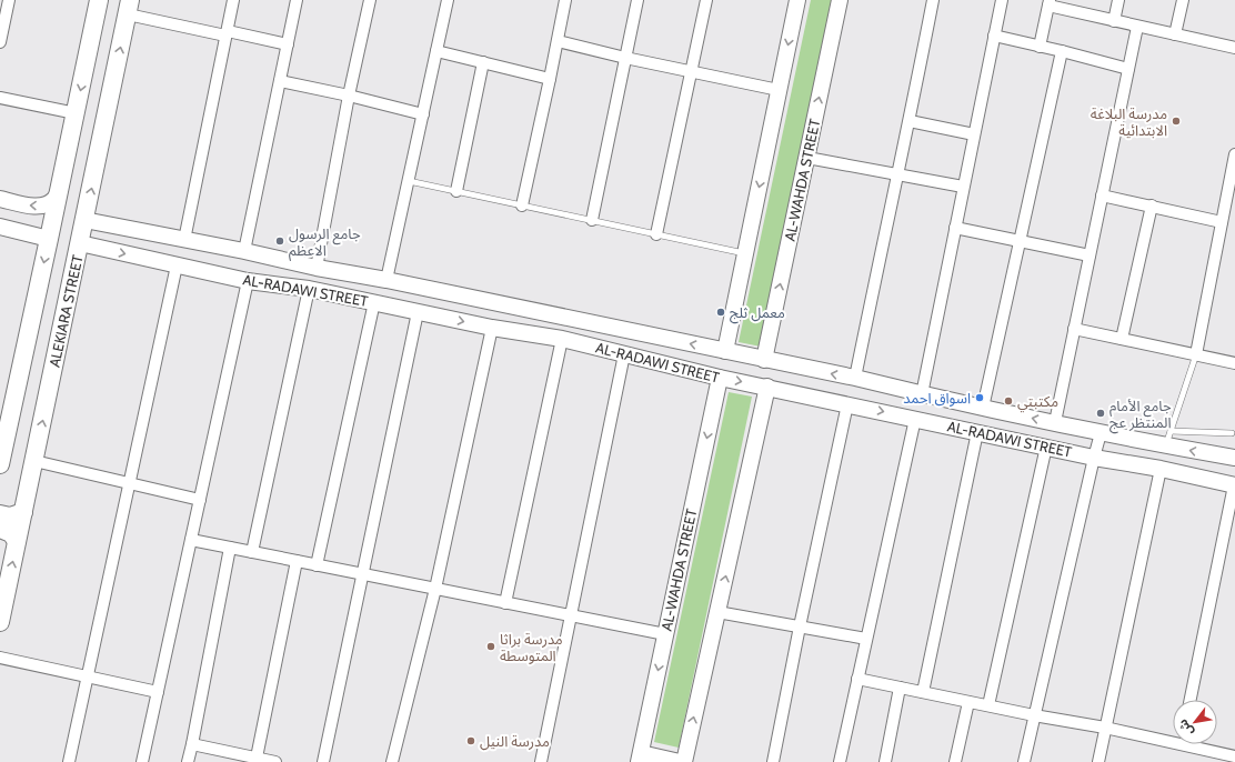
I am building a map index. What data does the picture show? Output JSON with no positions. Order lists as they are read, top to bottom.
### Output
{
  "streets": {
    "main road": ["ALEKIARA STREET"],
    "street": ["AL-WAHDA STREET", "AL-RADAWI STREET"]
  },
  "crossings": [
    ["AL-WAHDA STREET", "AL-RADAWI STREET"],
    ["AL-RADAWI STREET", "ALEKIARA STREET"]
  ],
  "places": [
    "مدرسة البلاغة الابتدائية",
    "جامع الرسول الاعظم",
    "معمل ثلج",
    "اسواق احمد",
    "مكتبتي",
    "جامع الأمام المنتظر عج",
    "مدرسة براثا المتوسطة",
    "مدرسة النيل"
  ],
  "north": "bottom left"
}
